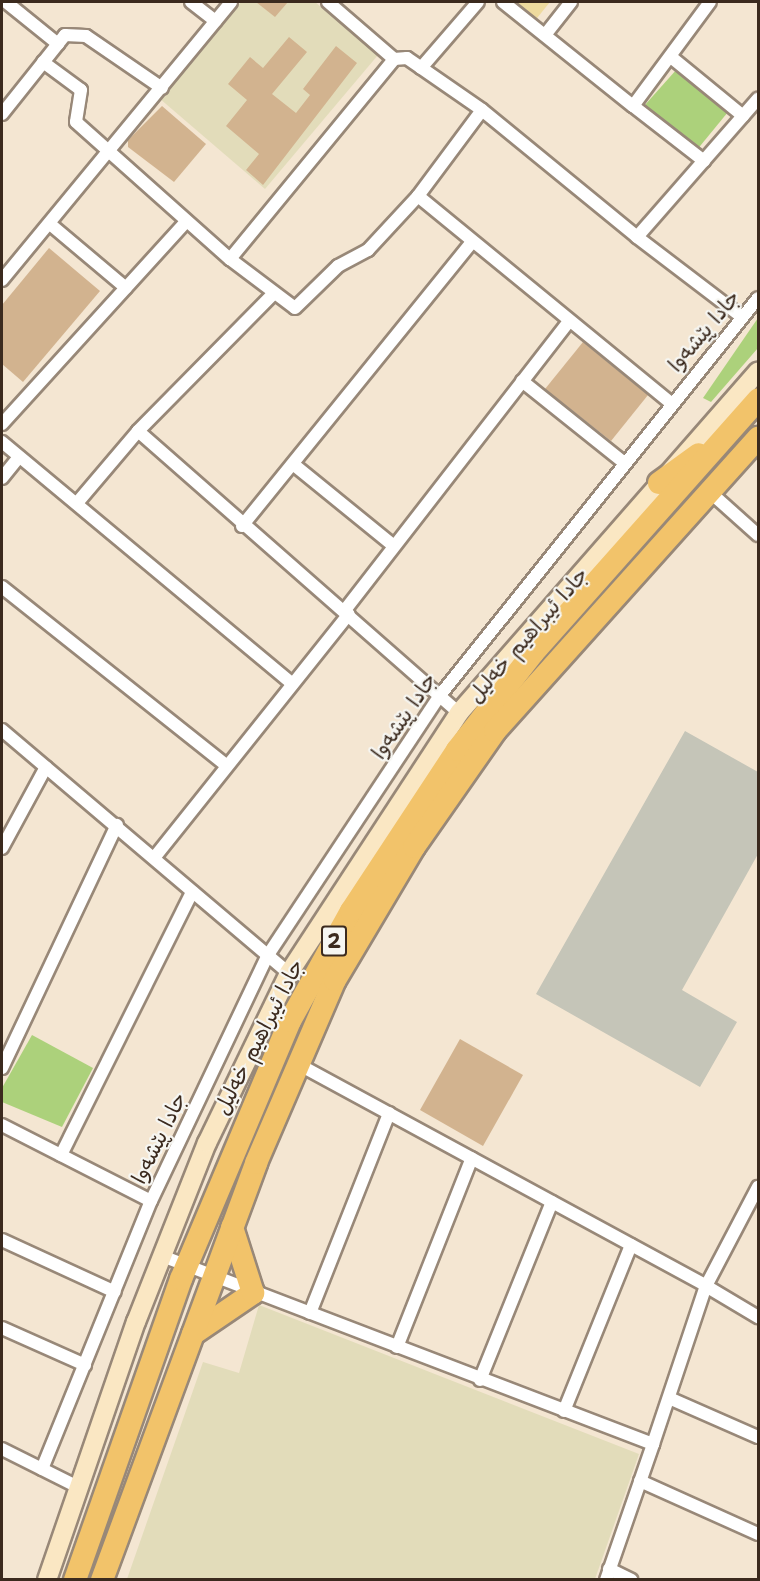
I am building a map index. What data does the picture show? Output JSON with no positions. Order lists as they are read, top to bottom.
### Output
{
  "streets": {
    "highway": ["جادا ئیبراهیم خەلیل", "2"],
    "street": ["جادا پێشەوا"]
  }
}
